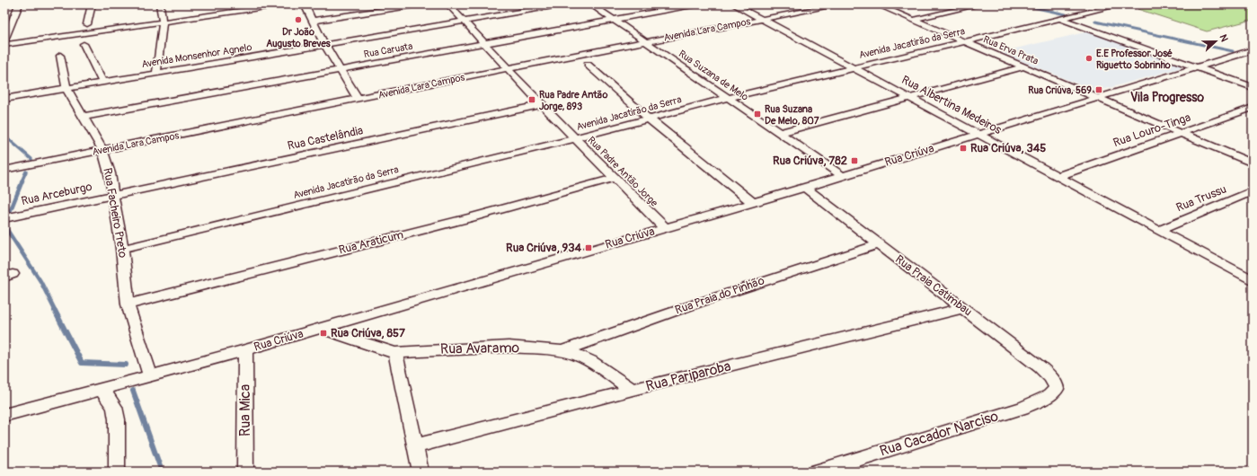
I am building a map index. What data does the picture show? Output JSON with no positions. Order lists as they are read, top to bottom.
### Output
{
  "streets": {
    "street": [
      "Avenida Lara Campos",
      "Avenida Jacatirão da Serra",
      "Rua Caruata",
      "Rua Erva Prata",
      "Avenida Monsenhor Agnelo",
      "Rua Suzana de Melo",
      "Rua Albertina Medeiros",
      "Rua Louro-Tinga",
      "Rua Castelândia",
      "Rua Criúva",
      "Rua Padre Antão Jorge",
      "Rua Arceburgo",
      "Rua Trussu",
      "Rua Facheiro Preto",
      "Rua Araticum",
      "Rua Praia Catimbau",
      "Rua Praia do Pinhão",
      "Rua Avaramo",
      "Rua Pariparoba",
      "Rua Mica",
      "Rua Cacador Narciso"
    ]
  },
  "crossings": [
    ["Avenida Lara Campos", "Rua Suzana de Melo"],
    ["Avenida Lara Campos", "Rua Albertina Medeiros"],
    ["Avenida Lara Campos", "Rua Padre Antão Jorge"],
    ["Avenida Lara Campos", "Rua Facheiro Preto"],
    ["Avenida Jacatirão da Serra", "Rua Erva Prata"],
    ["Avenida Jacatirão da Serra", "Rua Suzana de Melo"],
    ["Avenida Jacatirão da Serra", "Rua Albertina Medeiros"],
    ["Avenida Jacatirão da Serra", "Rua Padre Antão Jorge"],
    ["Avenida Jacatirão da Serra", "Rua Facheiro Preto"],
    ["Rua Caruata", "Rua Suzana de Melo"],
    ["Rua Caruata", "Rua Padre Antão Jorge"],
    ["Rua Caruata", "Rua Facheiro Preto"],
    ["Rua Erva Prata", "Rua Louro-Tinga"],
    ["Rua Erva Prata", "Rua Criúva"],
    ["Avenida Monsenhor Agnelo", "Rua Padre Antão Jorge"],
    ["Avenida Monsenhor Agnelo", "Rua Facheiro Preto"],
    ["Rua Suzana de Melo", "Rua Criúva"],
    ["Rua Albertina Medeiros", "Rua Louro-Tinga"],
    ["Rua Albertina Medeiros", "Rua Criúva"],
    ["Rua Albertina Medeiros", "Rua Trussu"],
    ["Rua Castelândia", "Rua Padre Antão Jorge"],
    ["Rua Castelândia", "Rua Arceburgo"],
    ["Rua Castelândia", "Rua Facheiro Preto"],
    ["Rua Criúva", "Rua Padre Antão Jorge"],
    ["Rua Criúva", "Rua Facheiro Preto"],
    ["Rua Criúva", "Rua Praia Catimbau"],
    ["Rua Criúva", "Rua Avaramo"],
    ["Rua Criúva", "Rua Mica"],
    ["Rua Padre Antão Jorge", "Rua Araticum"],
    ["Rua Arceburgo", "Rua Facheiro Preto"],
    ["Rua Facheiro Preto", "Rua Araticum"],
    ["Rua Praia Catimbau", "Rua Praia do Pinhão"],
    ["Rua Praia Catimbau", "Rua Pariparoba"],
    ["Rua Praia Catimbau", "Rua Cacador Narciso"],
    ["Rua Praia do Pinhão", "Rua Avaramo"],
    ["Rua Avaramo", "Rua Pariparoba"]
  ],
  "districts": ["Vila Progresso"],
  "places": {
    "other": ["Dr João Augusto Breves", "E.E Professor José Riguetto Sobrinho"],
    "transit": [
      "Rua Criúva, 569",
      "Rua Padre Antão Jorge, 893",
      "Rua Suzana De Melo, 807",
      "Rua Criúva, 345",
      "Rua Criúva, 782",
      "Rua Criúva, 934",
      "Rua Criúva, 857"
    ]
  },
  "north": "right"
}
